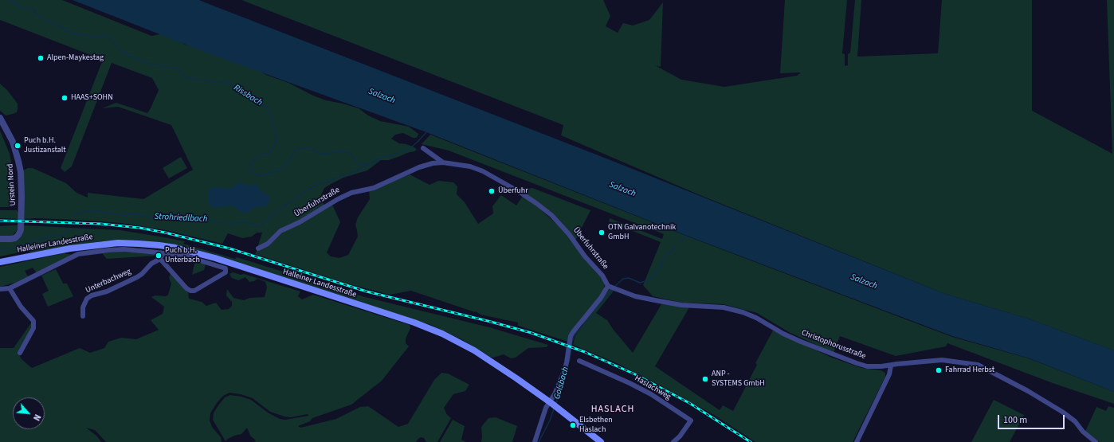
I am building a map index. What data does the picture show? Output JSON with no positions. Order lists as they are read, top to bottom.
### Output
{
  "streets": {
    "main road": ["Halleiner Landesstraße"],
    "street": [
      "Urstein Nord",
      "Überfuhrstraße",
      "Unterbachweg",
      "Christophorusstraße",
      "Haslachweg"
    ]
  },
  "crossings": [
    ["Überfuhrstraße", "Christophorusstraße"]
  ],
  "districts": ["HASLACH"],
  "water": [
    "Rissbach",
    "Salzach",
    "Strohriedlbach",
    "Golsbach"
  ],
  "places": [
    "Alpen-Maykestag",
    "HAAS+SOHN",
    "Puch b.H. Justizanstalt",
    "Überfuhr",
    "OTN Galvanotechnik GmbH",
    "Puch b.H. Unterbach",
    "Fahrrad Herbst",
    "ANP - SYSTEMS GmbH",
    "Elsbethen Haslach"
  ],
  "scale_bar": "100 m",
  "north": "bottom right"
}
